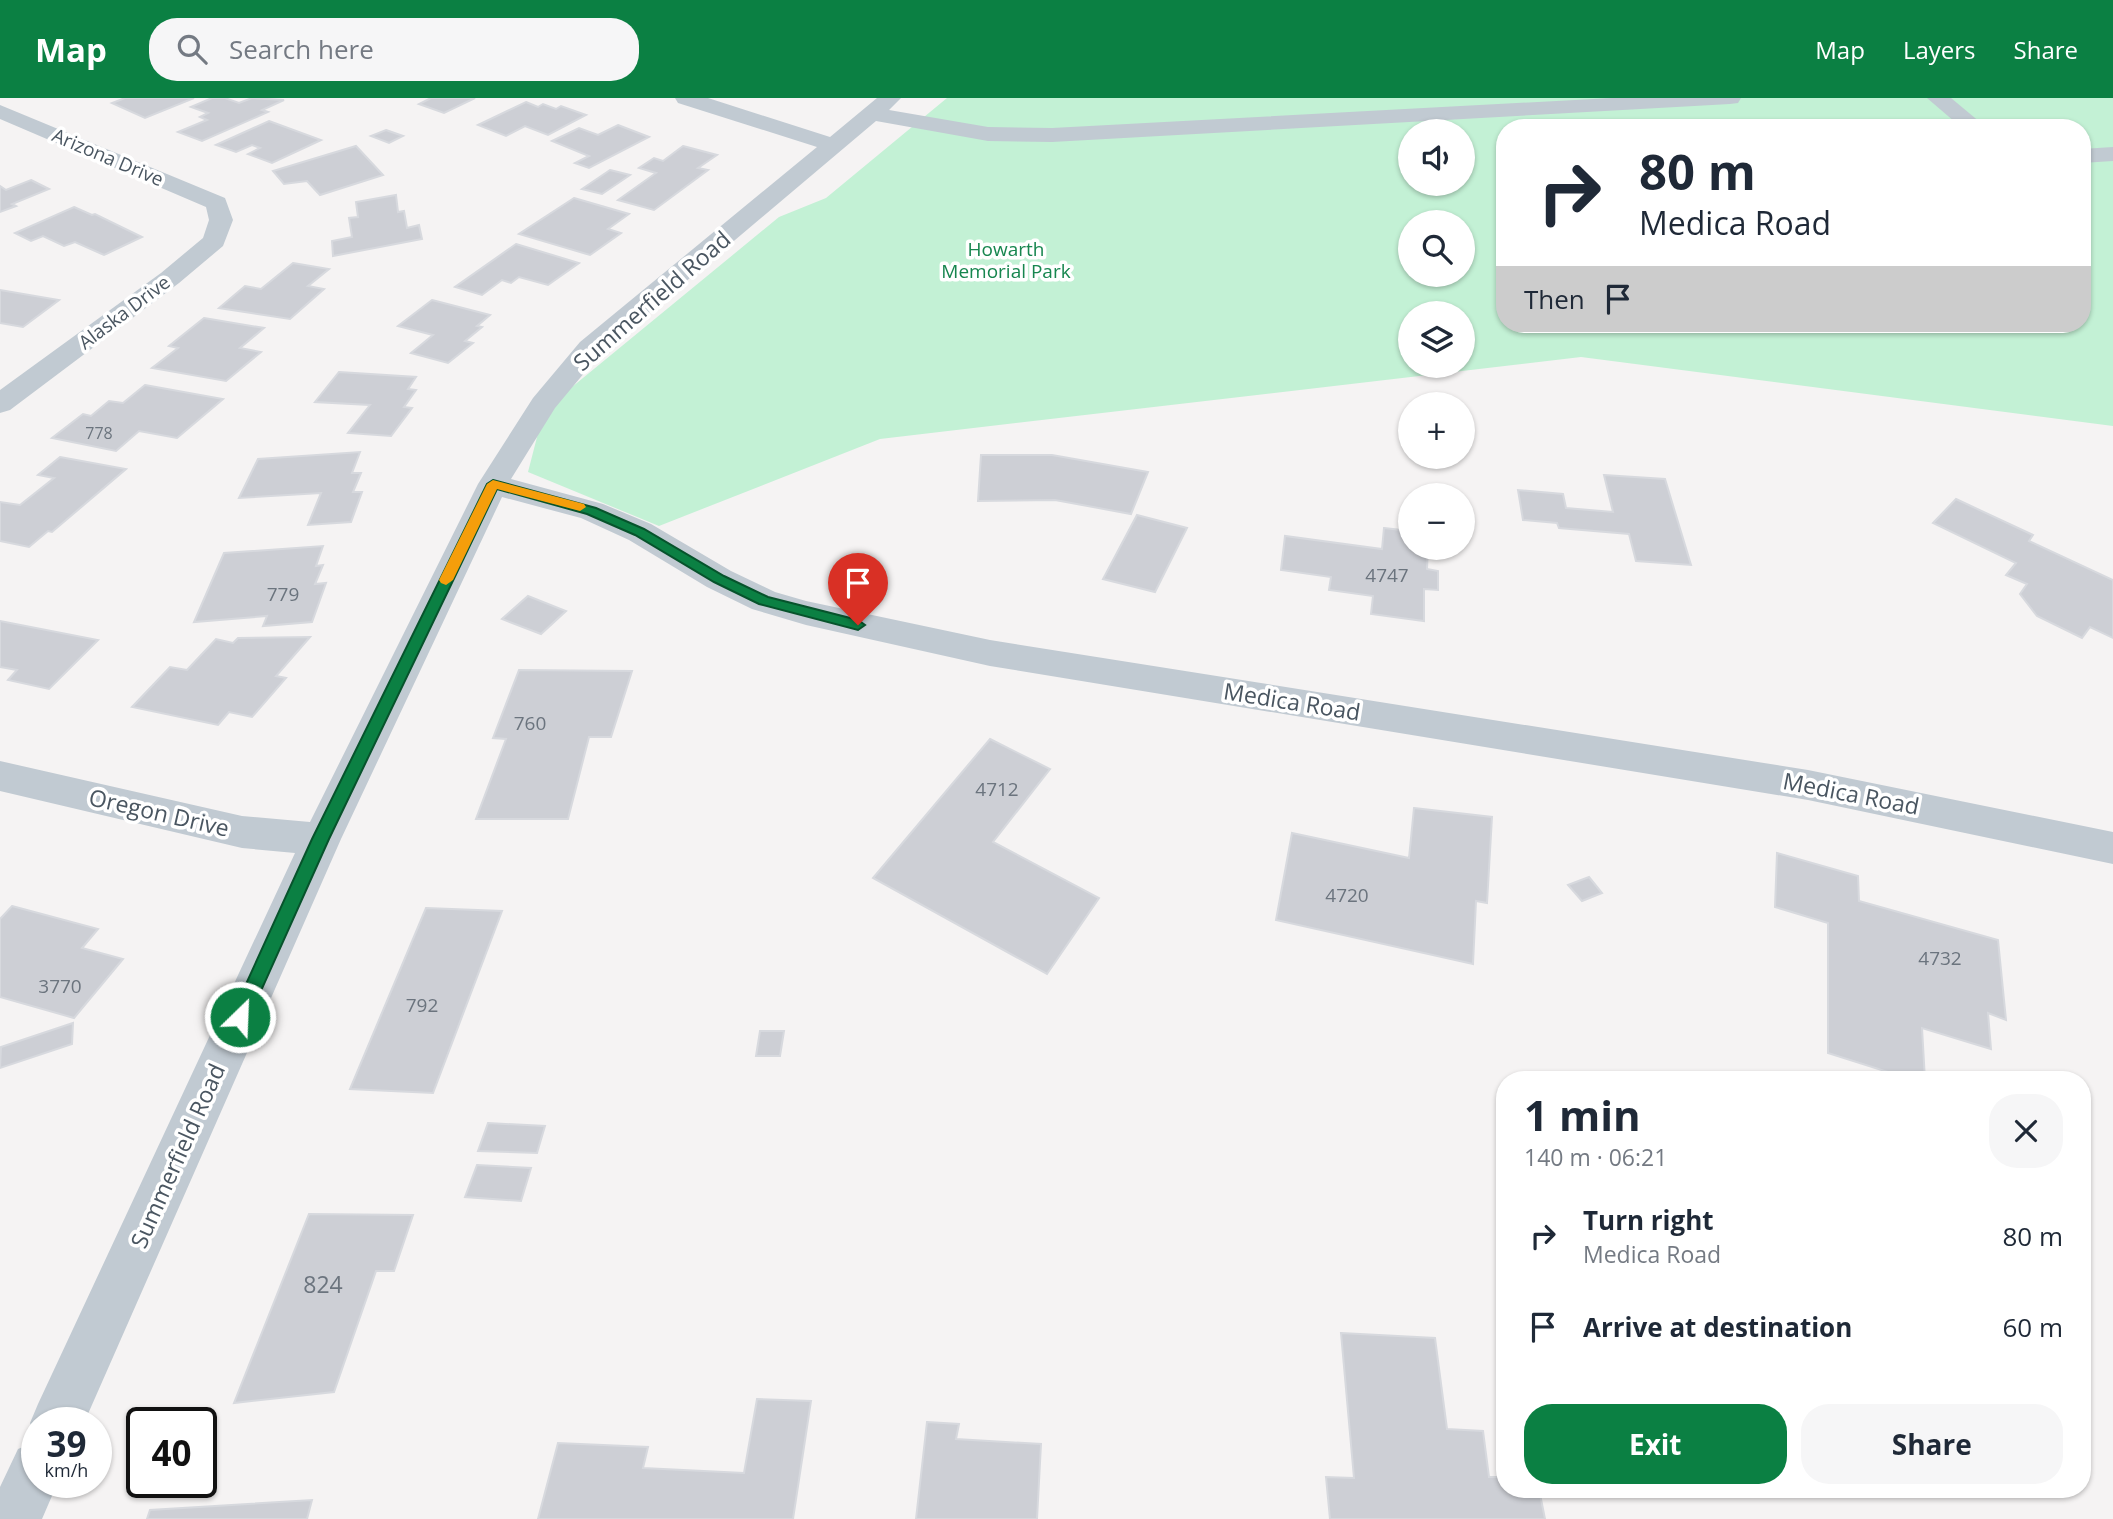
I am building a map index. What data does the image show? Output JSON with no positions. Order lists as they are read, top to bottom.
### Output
{
  "streets": {
    "street": [
      "Arizona Drive",
      "Summerfield Road",
      "Alaska Drive",
      "Medica Road",
      "Oregon Drive"
    ]
  },
  "crossings": [
    ["Arizona Drive", "Alaska Drive"],
    ["Summerfield Road", "Medica Road"],
    ["Summerfield Road", "Oregon Drive"]
  ],
  "parks": ["Howarth Memorial Park"],
  "house_numbers": [
    "778",
    "4747",
    "779",
    "760",
    "4712",
    "4720",
    "4732",
    "3770",
    "792",
    "824"
  ],
  "page": {
    "header": "Map",
    "search": "Search here",
    "nav": ["Map", "Layers", "Share"],
    "map_buttons": ["+", "−"],
    "turn": ["80 m", "Medica Road"],
    "then": "Then",
    "heading": ["1 min", "140 m · 06:21"],
    "list": [
      {
        "name": "Turn right",
        "note": "Medica Road",
        "value": "80 m"
      },
      {
        "name": "Arrive at destination",
        "value": "60 m"
      }
    ],
    "buttons": ["Exit", "Share"],
    "speed": "39 km/h",
    "limit": "40"
  }
}
